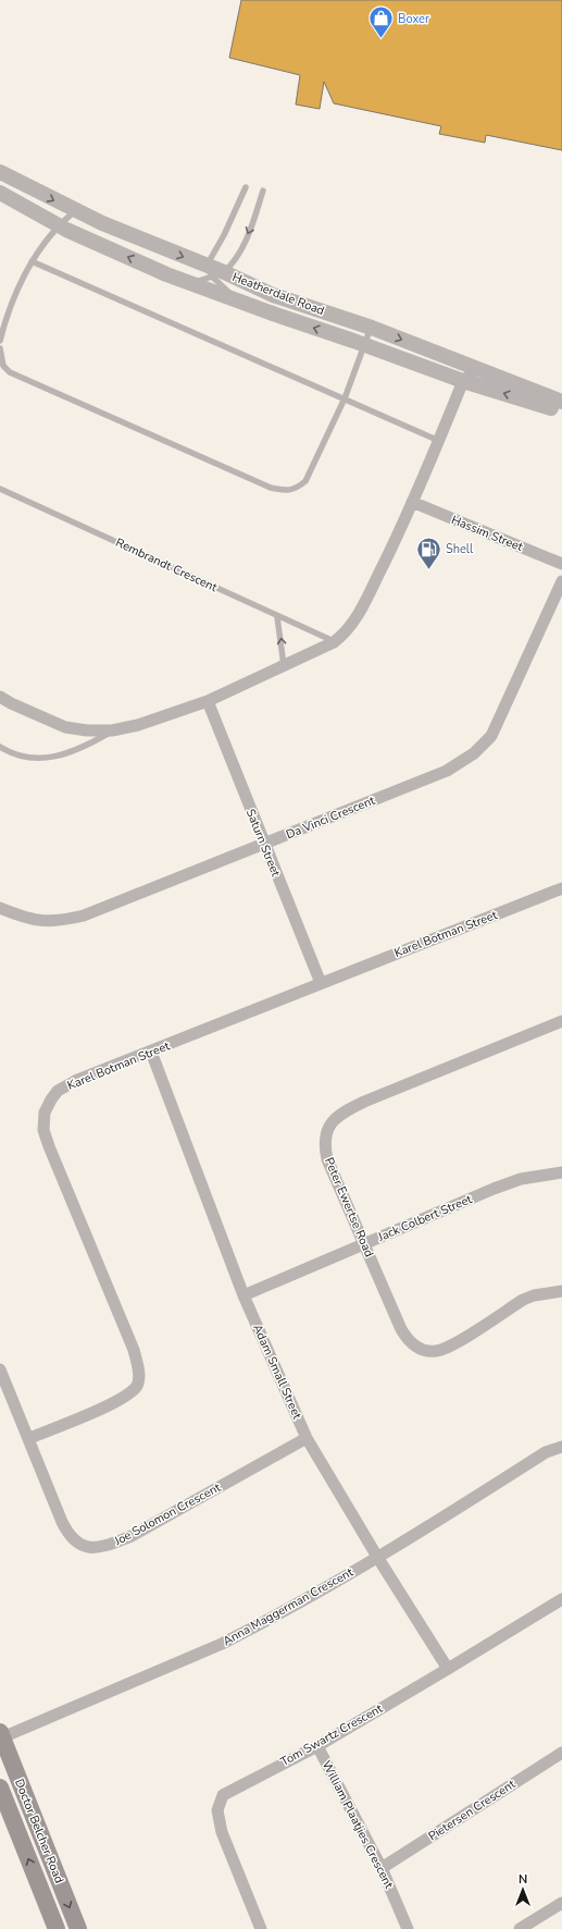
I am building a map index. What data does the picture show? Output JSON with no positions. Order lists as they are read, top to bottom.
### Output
{
  "streets": {
    "main road": ["Doctor Belcher Road"],
    "street": [
      "Heatherdale Road",
      "Hassim Street",
      "Da Vinci Crescent",
      "Saturn Street",
      "Karel Botman Street",
      "Peter Ewertse Road",
      "Jack Colbert Street",
      "Adam Small Street",
      "Joe Solomon Crescent",
      "Anna Maggerman Crescent",
      "Tom Swartz Crescent",
      "Pietersen Crescent",
      "William Plaatjies Crescent"
    ],
    "lane": ["Rembrandt Crescent"]
  },
  "crossings": [
    ["Da Vinci Crescent", "Saturn Street"],
    ["Saturn Street", "Karel Botman Street"],
    ["Karel Botman Street", "Adam Small Street"],
    ["Karel Botman Street", "Joe Solomon Crescent"],
    ["Peter Ewertse Road", "Jack Colbert Street"],
    ["Jack Colbert Street", "Adam Small Street"],
    ["Adam Small Street", "Joe Solomon Crescent"],
    ["Adam Small Street", "Anna Maggerman Crescent"],
    ["Adam Small Street", "Tom Swartz Crescent"],
    ["Anna Maggerman Crescent", "Doctor Belcher Road"],
    ["Tom Swartz Crescent", "William Plaatjies Crescent"],
    ["Pietersen Crescent", "William Plaatjies Crescent"]
  ],
  "places": {
    "shop": ["Boxer"],
    "fuel station": ["Shell"]
  },
  "north": "top"
}
